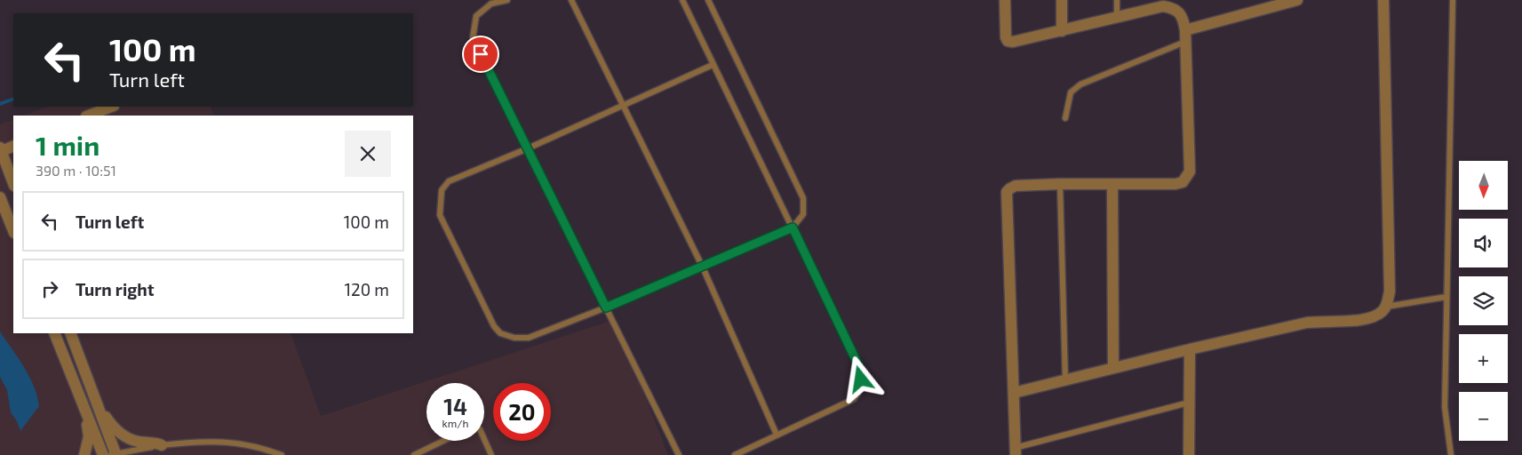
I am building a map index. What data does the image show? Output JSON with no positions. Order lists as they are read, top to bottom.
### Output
{
  "north": "bottom",
  "page": {
    "turn": ["100 m", "Turn left"],
    "heading": ["1 min", "390 m · 10:51"],
    "map_buttons": ["+", "−"],
    "list": [
      {
        "name": "Turn left",
        "value": "100 m"
      },
      {
        "name": "Turn right",
        "value": "120 m"
      }
    ],
    "speed": "14 km/h",
    "limit": "20"
  }
}
